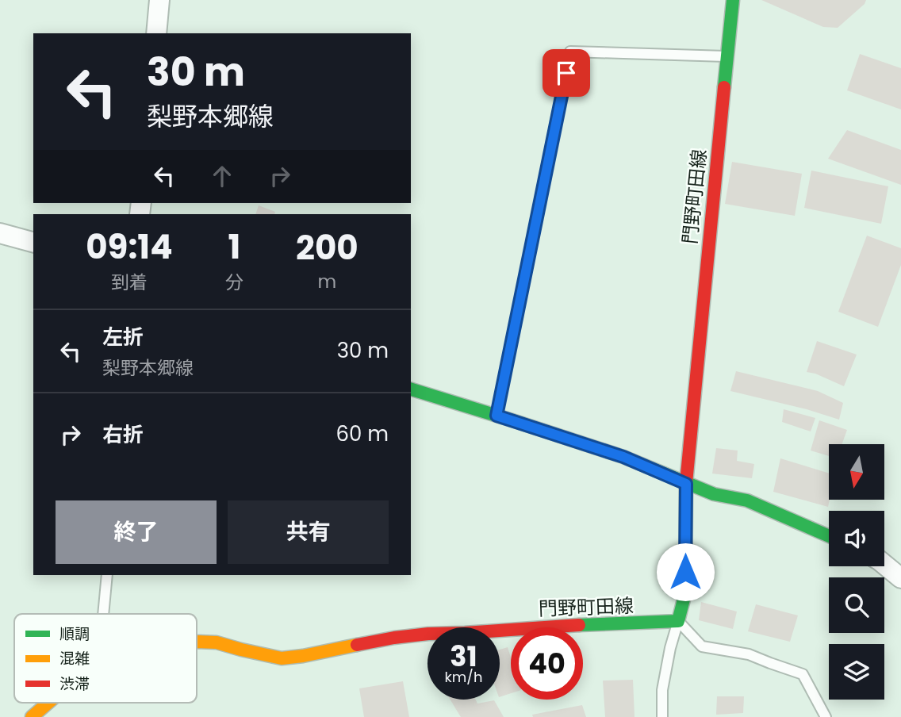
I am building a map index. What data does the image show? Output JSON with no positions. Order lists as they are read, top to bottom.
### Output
{
  "streets": {
    "street": ["門野町田線"]
  },
  "legend": ["順調", "混雑", "渋滞"],
  "north": "bottom",
  "page": {
    "turn": ["30 m", "梨野本郷線"],
    "eta": [
      "09:14",
      "到着",
      "1",
      "分",
      "200",
      "m"
    ],
    "list": [
      {
        "name": "左折",
        "note": "梨野本郷線",
        "value": "30 m"
      },
      {
        "name": "右折",
        "value": "60 m"
      }
    ],
    "buttons": ["終了", "共有"],
    "speed": "31 km/h",
    "limit": "40"
  }
}
